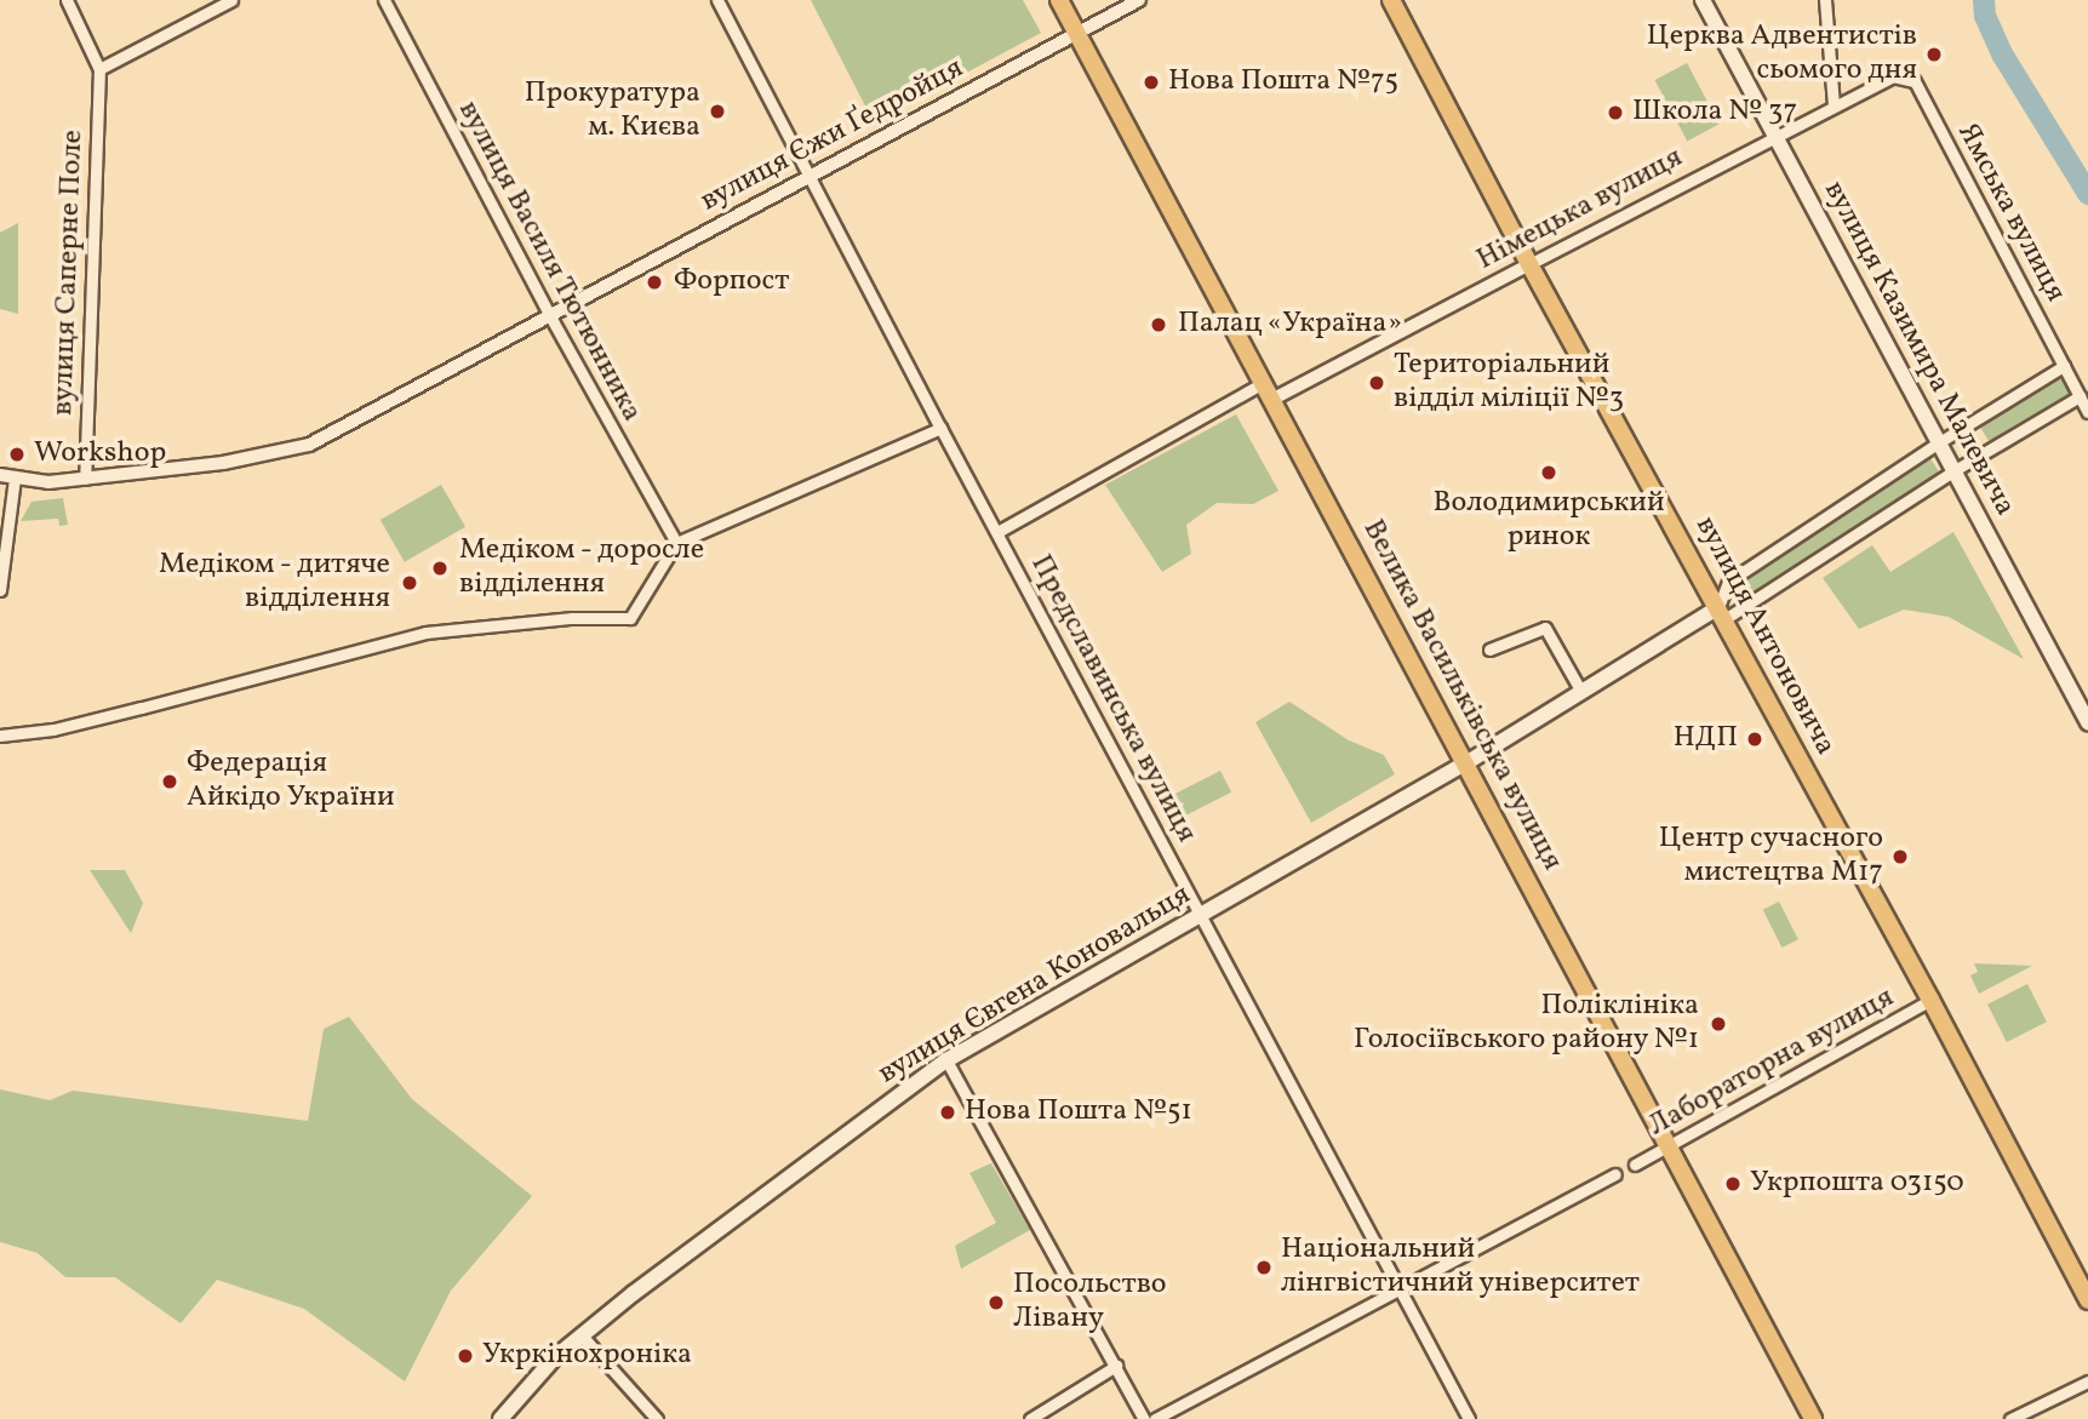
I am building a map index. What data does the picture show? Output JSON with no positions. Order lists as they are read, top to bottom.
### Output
{
  "streets": {
    "main road": [
      "вулиця Казимира Малевича",
      "вулиця Антоновича",
      "Велика Васильківська вулиця",
      "вулиця Євгена Коновальця"
    ],
    "street": [
      "вулиця Єжи Ґедройця",
      "Німецька вулиця",
      "Ямська вулиця",
      "вулиця Василя Тютюнника",
      "вулиця Саперне Поле",
      "Предславинська вулиця",
      "Лабораторна вулиця"
    ]
  },
  "crossings": [
    ["вулиця Єжи Ґедройця", "вулиця Василя Тютюнника"],
    ["вулиця Єжи Ґедройця", "вулиця Саперне Поле"],
    ["вулиця Єжи Ґедройця", "Велика Васильківська вулиця"],
    ["вулиця Єжи Ґедройця", "Предславинська вулиця"],
    ["Німецька вулиця", "Ямська вулиця"],
    ["Німецька вулиця", "вулиця Казимира Малевича"],
    ["Німецька вулиця", "вулиця Антоновича"],
    ["Німецька вулиця", "Велика Васильківська вулиця"],
    ["вулиця Антоновича", "вулиця Євгена Коновальця"],
    ["вулиця Антоновича", "Лабораторна вулиця"],
    ["Велика Васильківська вулиця", "вулиця Євгена Коновальця"],
    ["Велика Васильківська вулиця", "Лабораторна вулиця"],
    ["Предславинська вулиця", "вулиця Євгена Коновальця"]
  ],
  "places": [
    "Церква Адвентистів сьомого дня",
    "Нова Пошта №75",
    "Прокуратура м. Києва",
    "Школа № 37",
    "Форпост",
    "Палац «Україна»",
    "Територіальний відділ міліції №3",
    "Workshop",
    "Володимирський ринок",
    "Медіком - доросле відділення",
    "Медіком - дитяче відділення",
    "НДП",
    "Федерація Айкідо України",
    "Центр сучасного мистецтва M17",
    "Поліклініка Голосіївського району №1",
    "Нова Пошта №51",
    "Укрпошта 03150",
    "Національний лінгвістичний університет",
    "Посольство Лівану",
    "Укркінохроніка"
  ]
}
